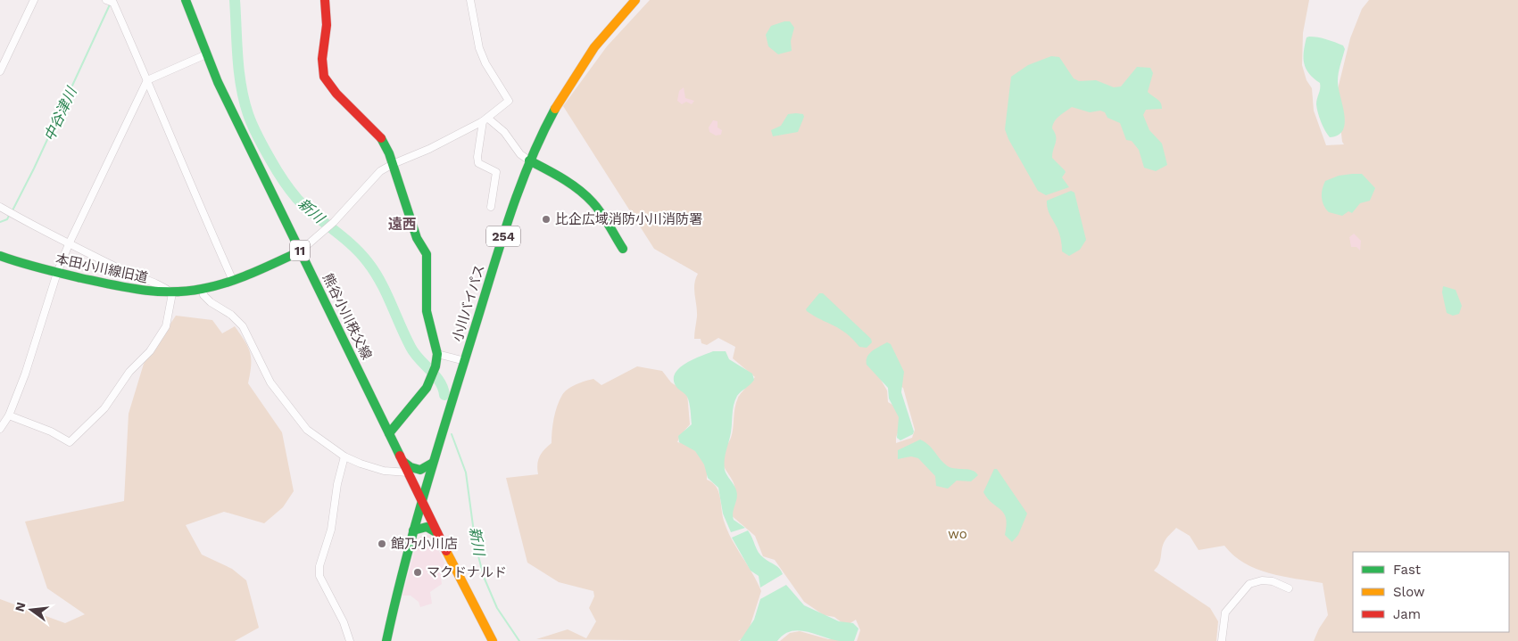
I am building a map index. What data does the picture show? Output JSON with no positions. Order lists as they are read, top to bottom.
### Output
{
  "streets": {
    "main road": [
      "254",
      "11",
      "本田小川線旧道",
      "小川バイパス",
      "熊谷小川秩父線"
    ]
  },
  "crossings": [
    ["本田小川線旧道", "熊谷小川秩父線"],
    ["小川バイパス", "熊谷小川秩父線"]
  ],
  "districts": ["遠西"],
  "water": ["中谷津川", "新川"],
  "parks": ["wo"],
  "places": ["比企広域消防小川消防署", "館乃小川店", "マクドナルド"],
  "legend": ["Fast", "Slow", "Jam"],
  "north": "left"
}
